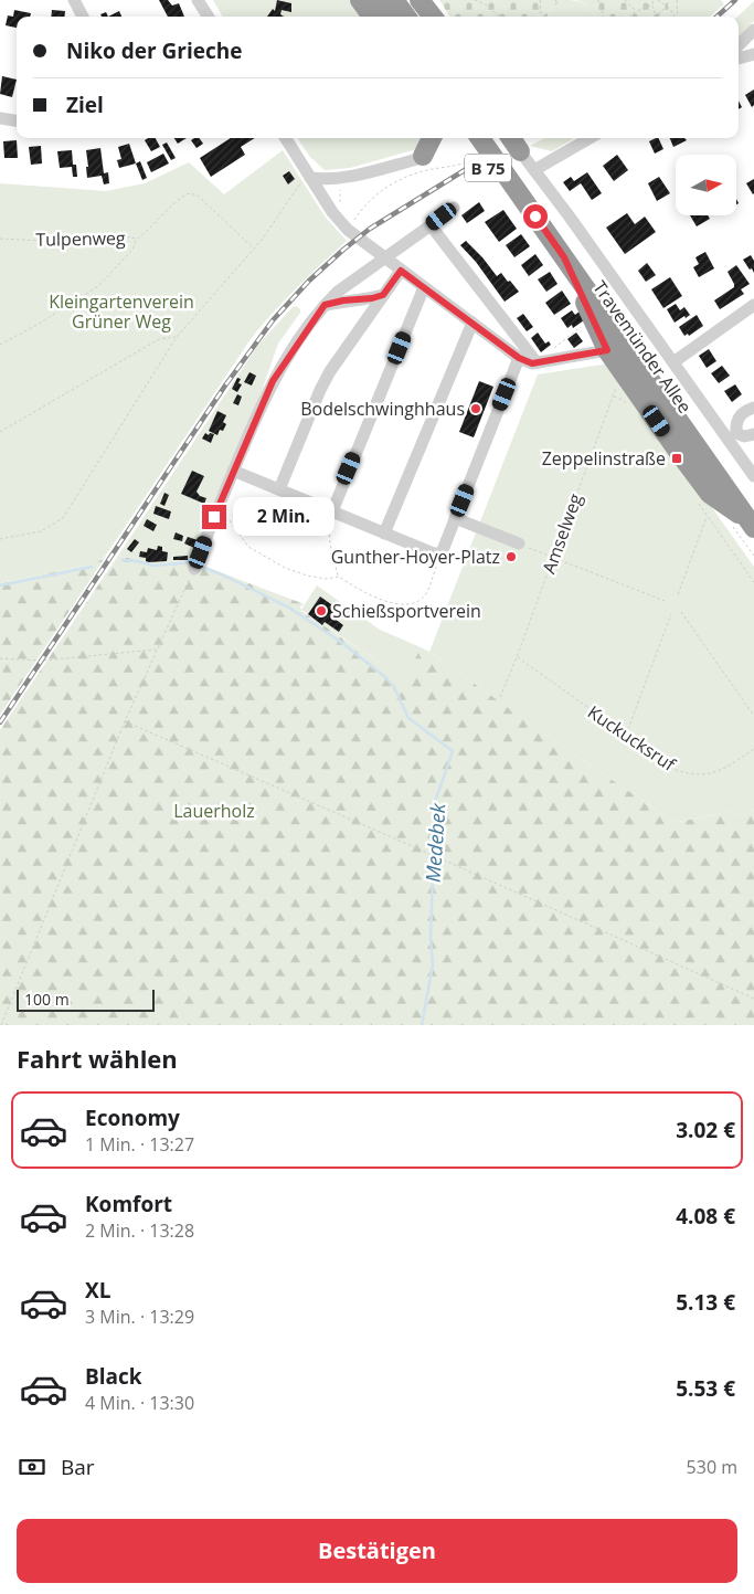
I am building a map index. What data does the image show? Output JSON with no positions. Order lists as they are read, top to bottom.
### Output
{
  "streets": {
    "highway": ["B 75", "Travemünder Allee"],
    "path": ["Tulpenweg", "Amselweg", "Kuckucksruf"]
  },
  "crossings": [
    ["B 75", "Travemünder Allee"],
    ["Amselweg", "Kuckucksruf"]
  ],
  "water": ["Medebek"],
  "parks": ["Kleingartenverein Grüner Weg", "Lauerholz"],
  "places": {
    "other": ["Bodelschwinghhaus", "Gunther-Hoyer-Platz", "Schießsportverein"],
    "transit": ["Zeppelinstraße"]
  },
  "scale_bar": "100 m",
  "north": "right",
  "page": {
    "banner": ["Niko der Grieche", "Ziel"],
    "bubble": "2 Min.",
    "scale": "100 m",
    "heading": "Fahrt wählen",
    "list": [
      {
        "name": "Economy",
        "note": "1 Min. · 13:27",
        "value": "3.02 €"
      },
      {
        "name": "Komfort",
        "note": "2 Min. · 13:28",
        "value": "4.08 €"
      },
      {
        "name": "XL",
        "note": "3 Min. · 13:29",
        "value": "5.13 €"
      },
      {
        "name": "Black",
        "note": "4 Min. · 13:30",
        "value": "5.53 €"
      }
    ],
    "pay": ["Bar", "530 m"],
    "buttons": "Bestätigen"
  }
}
